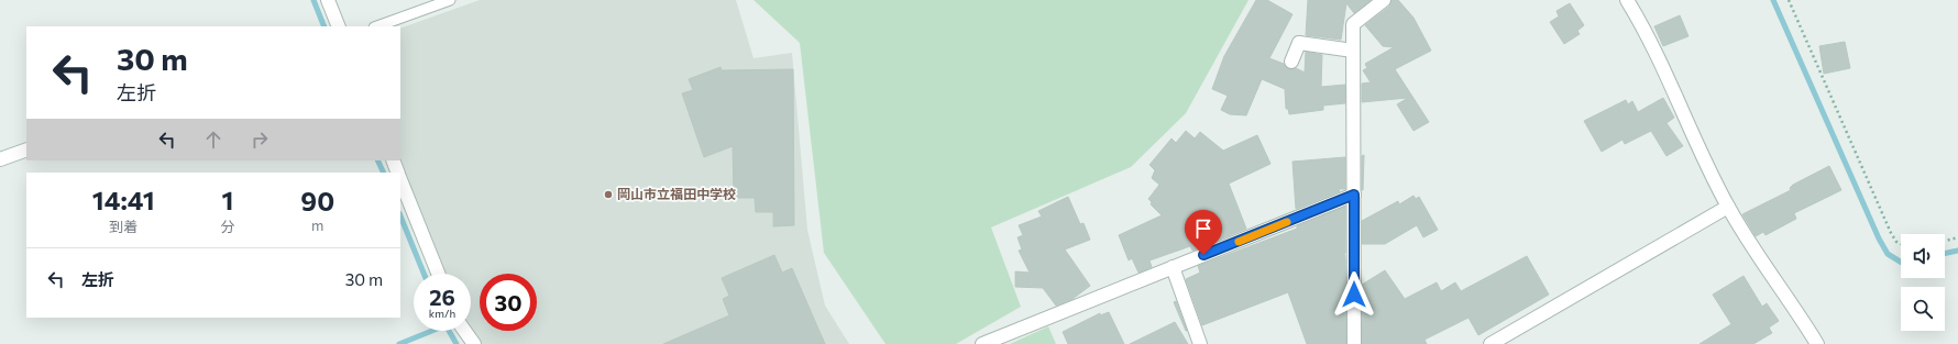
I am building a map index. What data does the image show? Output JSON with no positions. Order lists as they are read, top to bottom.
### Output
{
  "places": ["岡山市立福田中学校"],
  "page": {
    "turn": ["30 m", "左折"],
    "eta": [
      "14:41",
      "到着",
      "1",
      "分",
      "90",
      "m"
    ],
    "list": [
      {
        "name": "左折",
        "value": "30 m"
      }
    ],
    "speed": "26 km/h",
    "limit": "30"
  }
}
